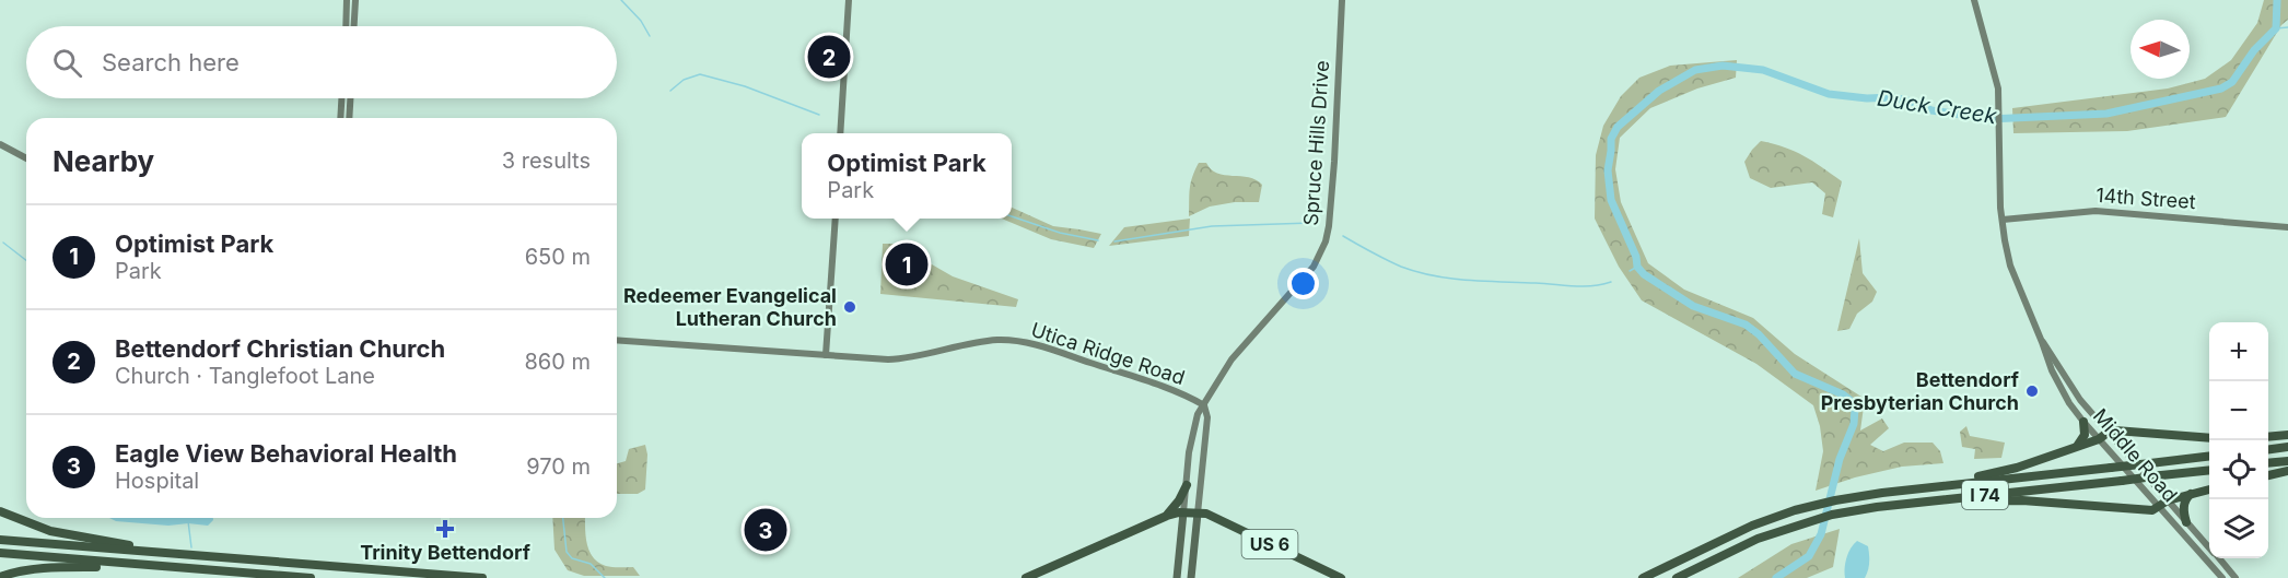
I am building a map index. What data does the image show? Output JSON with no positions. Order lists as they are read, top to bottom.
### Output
{
  "streets": {
    "highway": ["I 74", "US 6"],
    "main road": [
      "Spruce Hills Drive",
      "14th Street",
      "Utica Ridge Road",
      "Middle Road"
    ]
  },
  "crossings": [
    ["Spruce Hills Drive", "Utica Ridge Road"],
    ["Spruce Hills Drive", "US 6"],
    ["14th Street", "Middle Road"]
  ],
  "water": ["Duck Creek"],
  "places": {
    "other": ["Redeemer Evangelical Lutheran Church", "Bettendorf Presbyterian Church"],
    "health": ["Trinity Bettendorf"]
  },
  "north": "left",
  "page": {
    "search": "Search here",
    "pins": ["2", "1", "3"],
    "heading": ["Nearby", "3 results"],
    "popup": ["Optimist Park", "Park"],
    "list": [
      {
        "mark": "1",
        "name": "Optimist Park",
        "note": "Park",
        "value": "650 m"
      },
      {
        "mark": "2",
        "name": "Bettendorf Christian Church",
        "note": "Church · Tanglefoot Lane",
        "value": "860 m"
      },
      {
        "mark": "3",
        "name": "Eagle View Behavioral Health",
        "note": "Hospital",
        "value": "970 m"
      }
    ],
    "map_buttons": ["+", "−"]
  }
}
